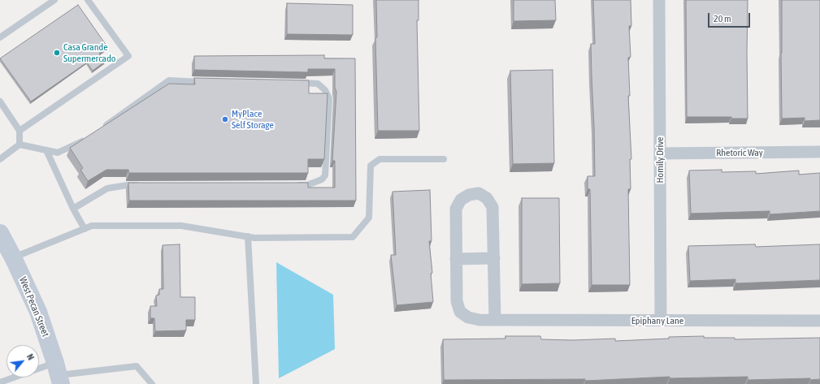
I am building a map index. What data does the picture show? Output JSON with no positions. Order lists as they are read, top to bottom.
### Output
{
  "streets": {
    "main road": ["West Pecan Street"],
    "street": ["Rhetoric Way", "Homily Drive", "Epiphany Lane"]
  },
  "crossings": [
    ["Rhetoric Way", "Homily Drive"],
    ["Homily Drive", "Epiphany Lane"]
  ],
  "places": ["Casa Grande Supermercado", "MyPlace Self Storage"],
  "scale_bar": "20 m",
  "north": "top right"
}
